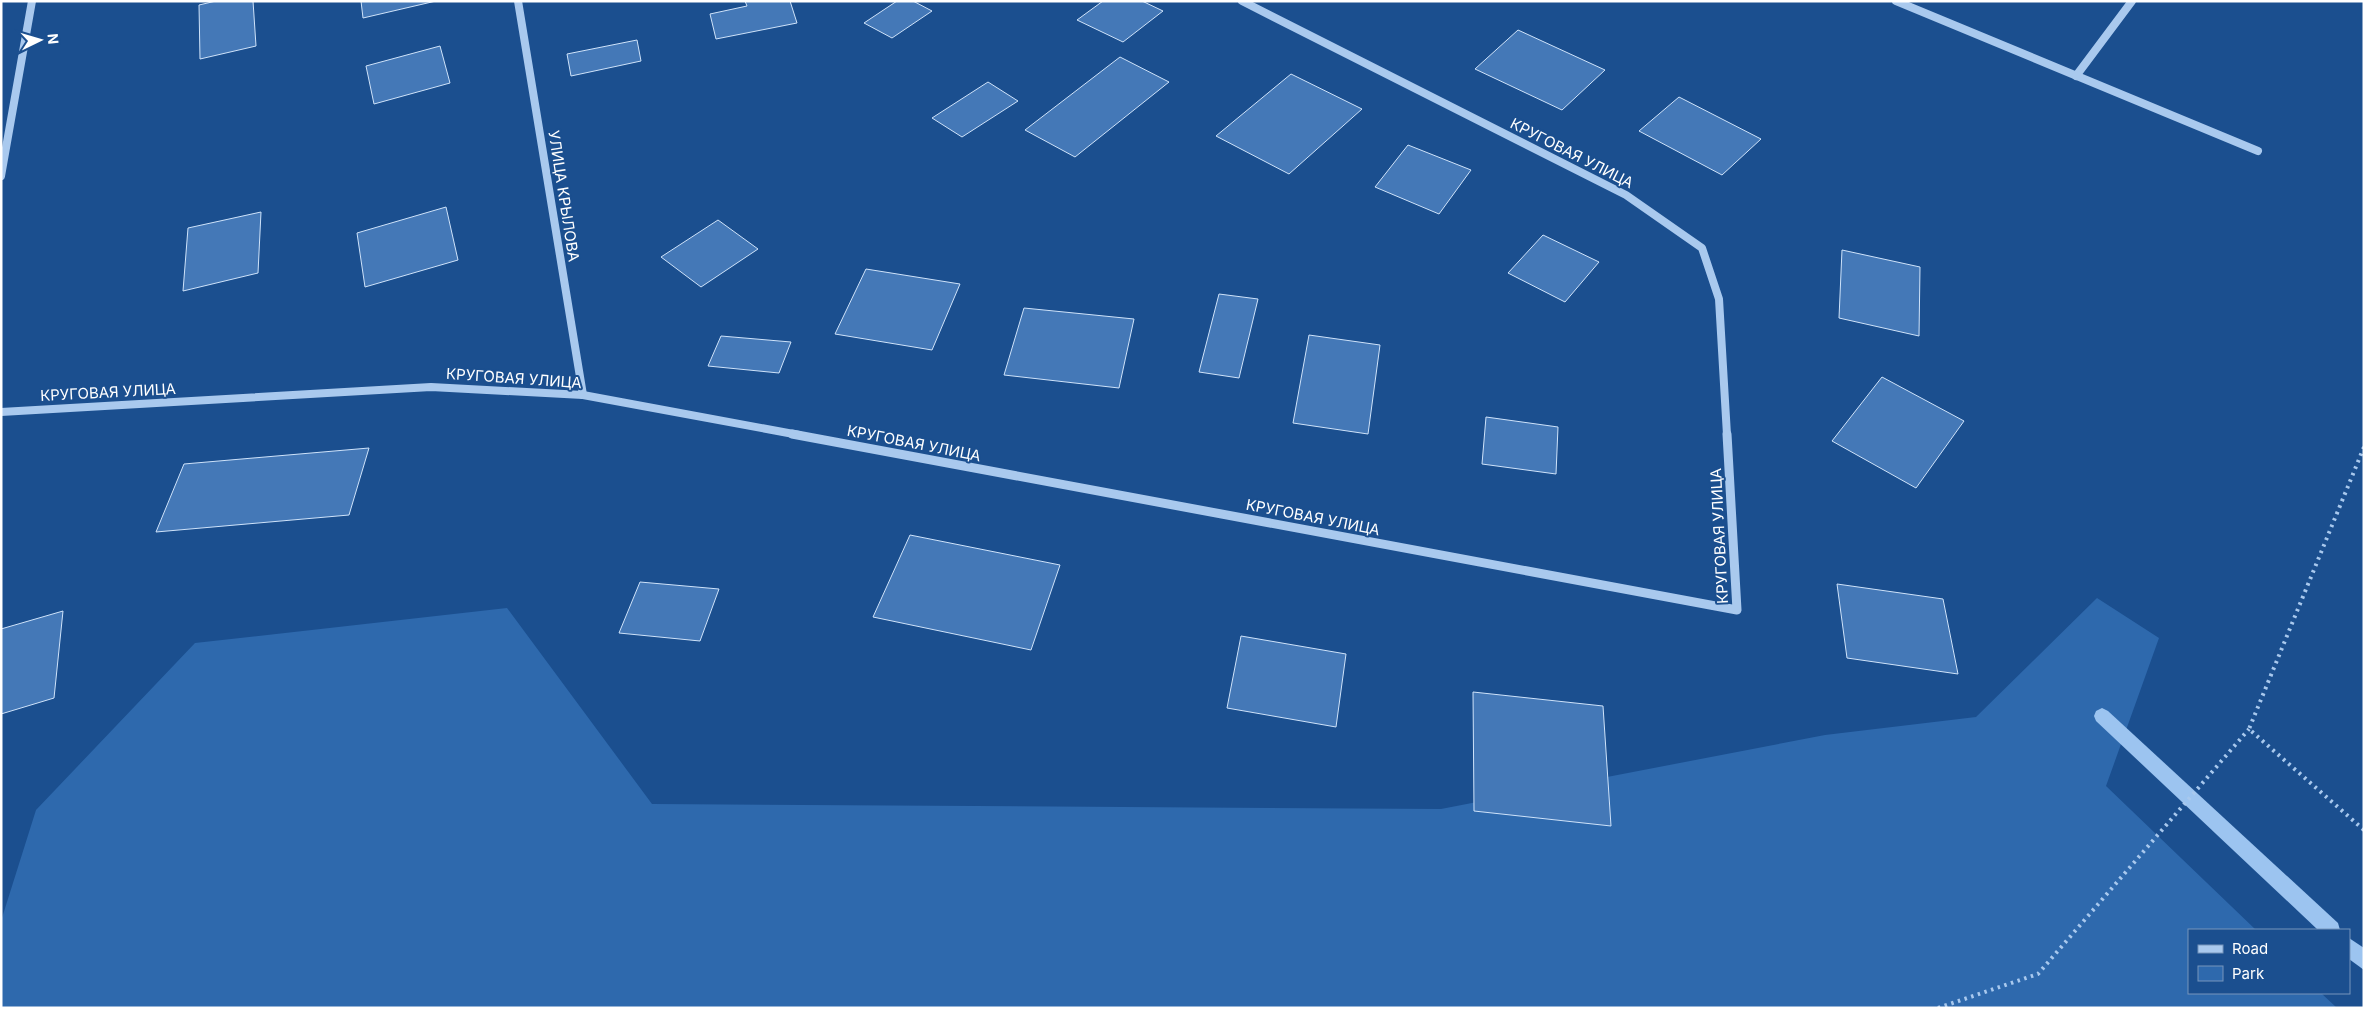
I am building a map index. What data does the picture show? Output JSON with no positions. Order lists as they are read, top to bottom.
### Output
{
  "streets": {
    "street": ["КРУГОВАЯ УЛИЦА", "УЛИЦА КРЫЛОВА"]
  },
  "crossings": [
    ["КРУГОВАЯ УЛИЦА", "УЛИЦА КРЫЛОВА"]
  ],
  "legend": ["Road", "Park"],
  "north": "right"
}
